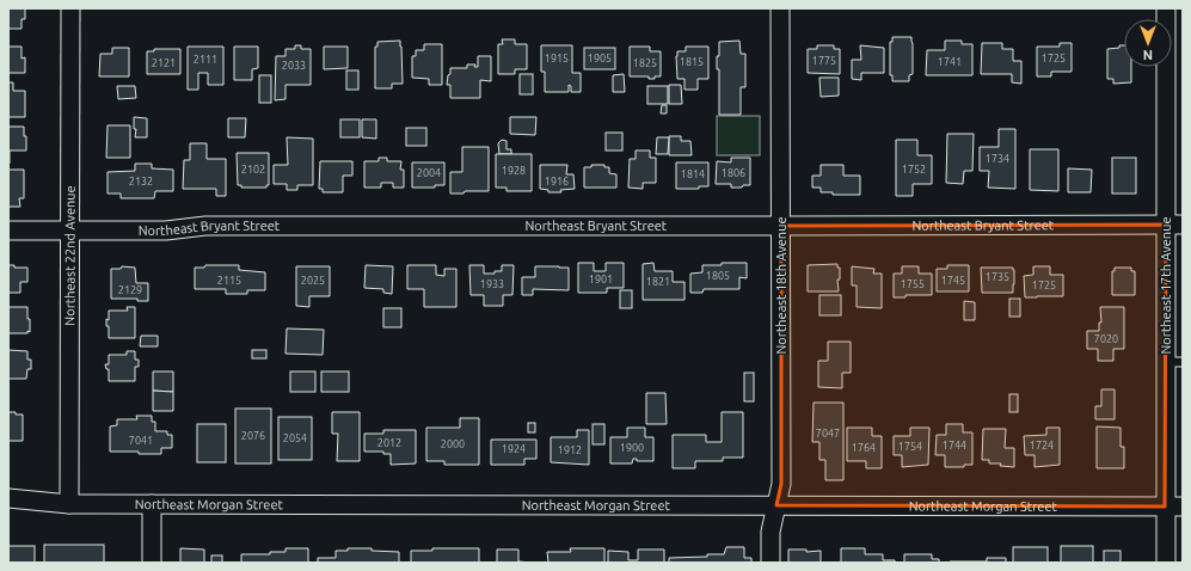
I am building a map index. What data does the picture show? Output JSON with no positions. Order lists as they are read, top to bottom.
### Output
{
  "streets": {
    "street": [
      "Northeast Bryant Street",
      "Northeast 22nd Avenue",
      "Northeast 18th Avenue",
      "Northeast 17th Avenue",
      "Northeast Morgan Street"
    ]
  },
  "crossings": [
    ["Northeast Bryant Street", "Northeast 22nd Avenue"],
    ["Northeast Bryant Street", "Northeast 18th Avenue"],
    ["Northeast Bryant Street", "Northeast 17th Avenue"],
    ["Northeast 22nd Avenue", "Northeast Morgan Street"],
    ["Northeast 18th Avenue", "Northeast Morgan Street"],
    ["Northeast 17th Avenue", "Northeast Morgan Street"]
  ],
  "house_numbers": [
    "1915",
    "1905",
    "1725",
    "2111",
    "1775",
    "1815",
    "1741",
    "2121",
    "1825",
    "2033",
    "1734",
    "2102",
    "1752",
    "1928",
    "2004",
    "1806",
    "1814",
    "2132",
    "1916",
    "1805",
    "1735",
    "1901",
    "2115",
    "2025",
    "1745",
    "1821",
    "1933",
    "1755",
    "1725",
    "2129",
    "7020",
    "7047",
    "2076",
    "2054",
    "7041",
    "2012",
    "2000",
    "1744",
    "1724",
    "1754",
    "1900",
    "1764",
    "1924",
    "1912"
  ],
  "north": "bottom"
}
